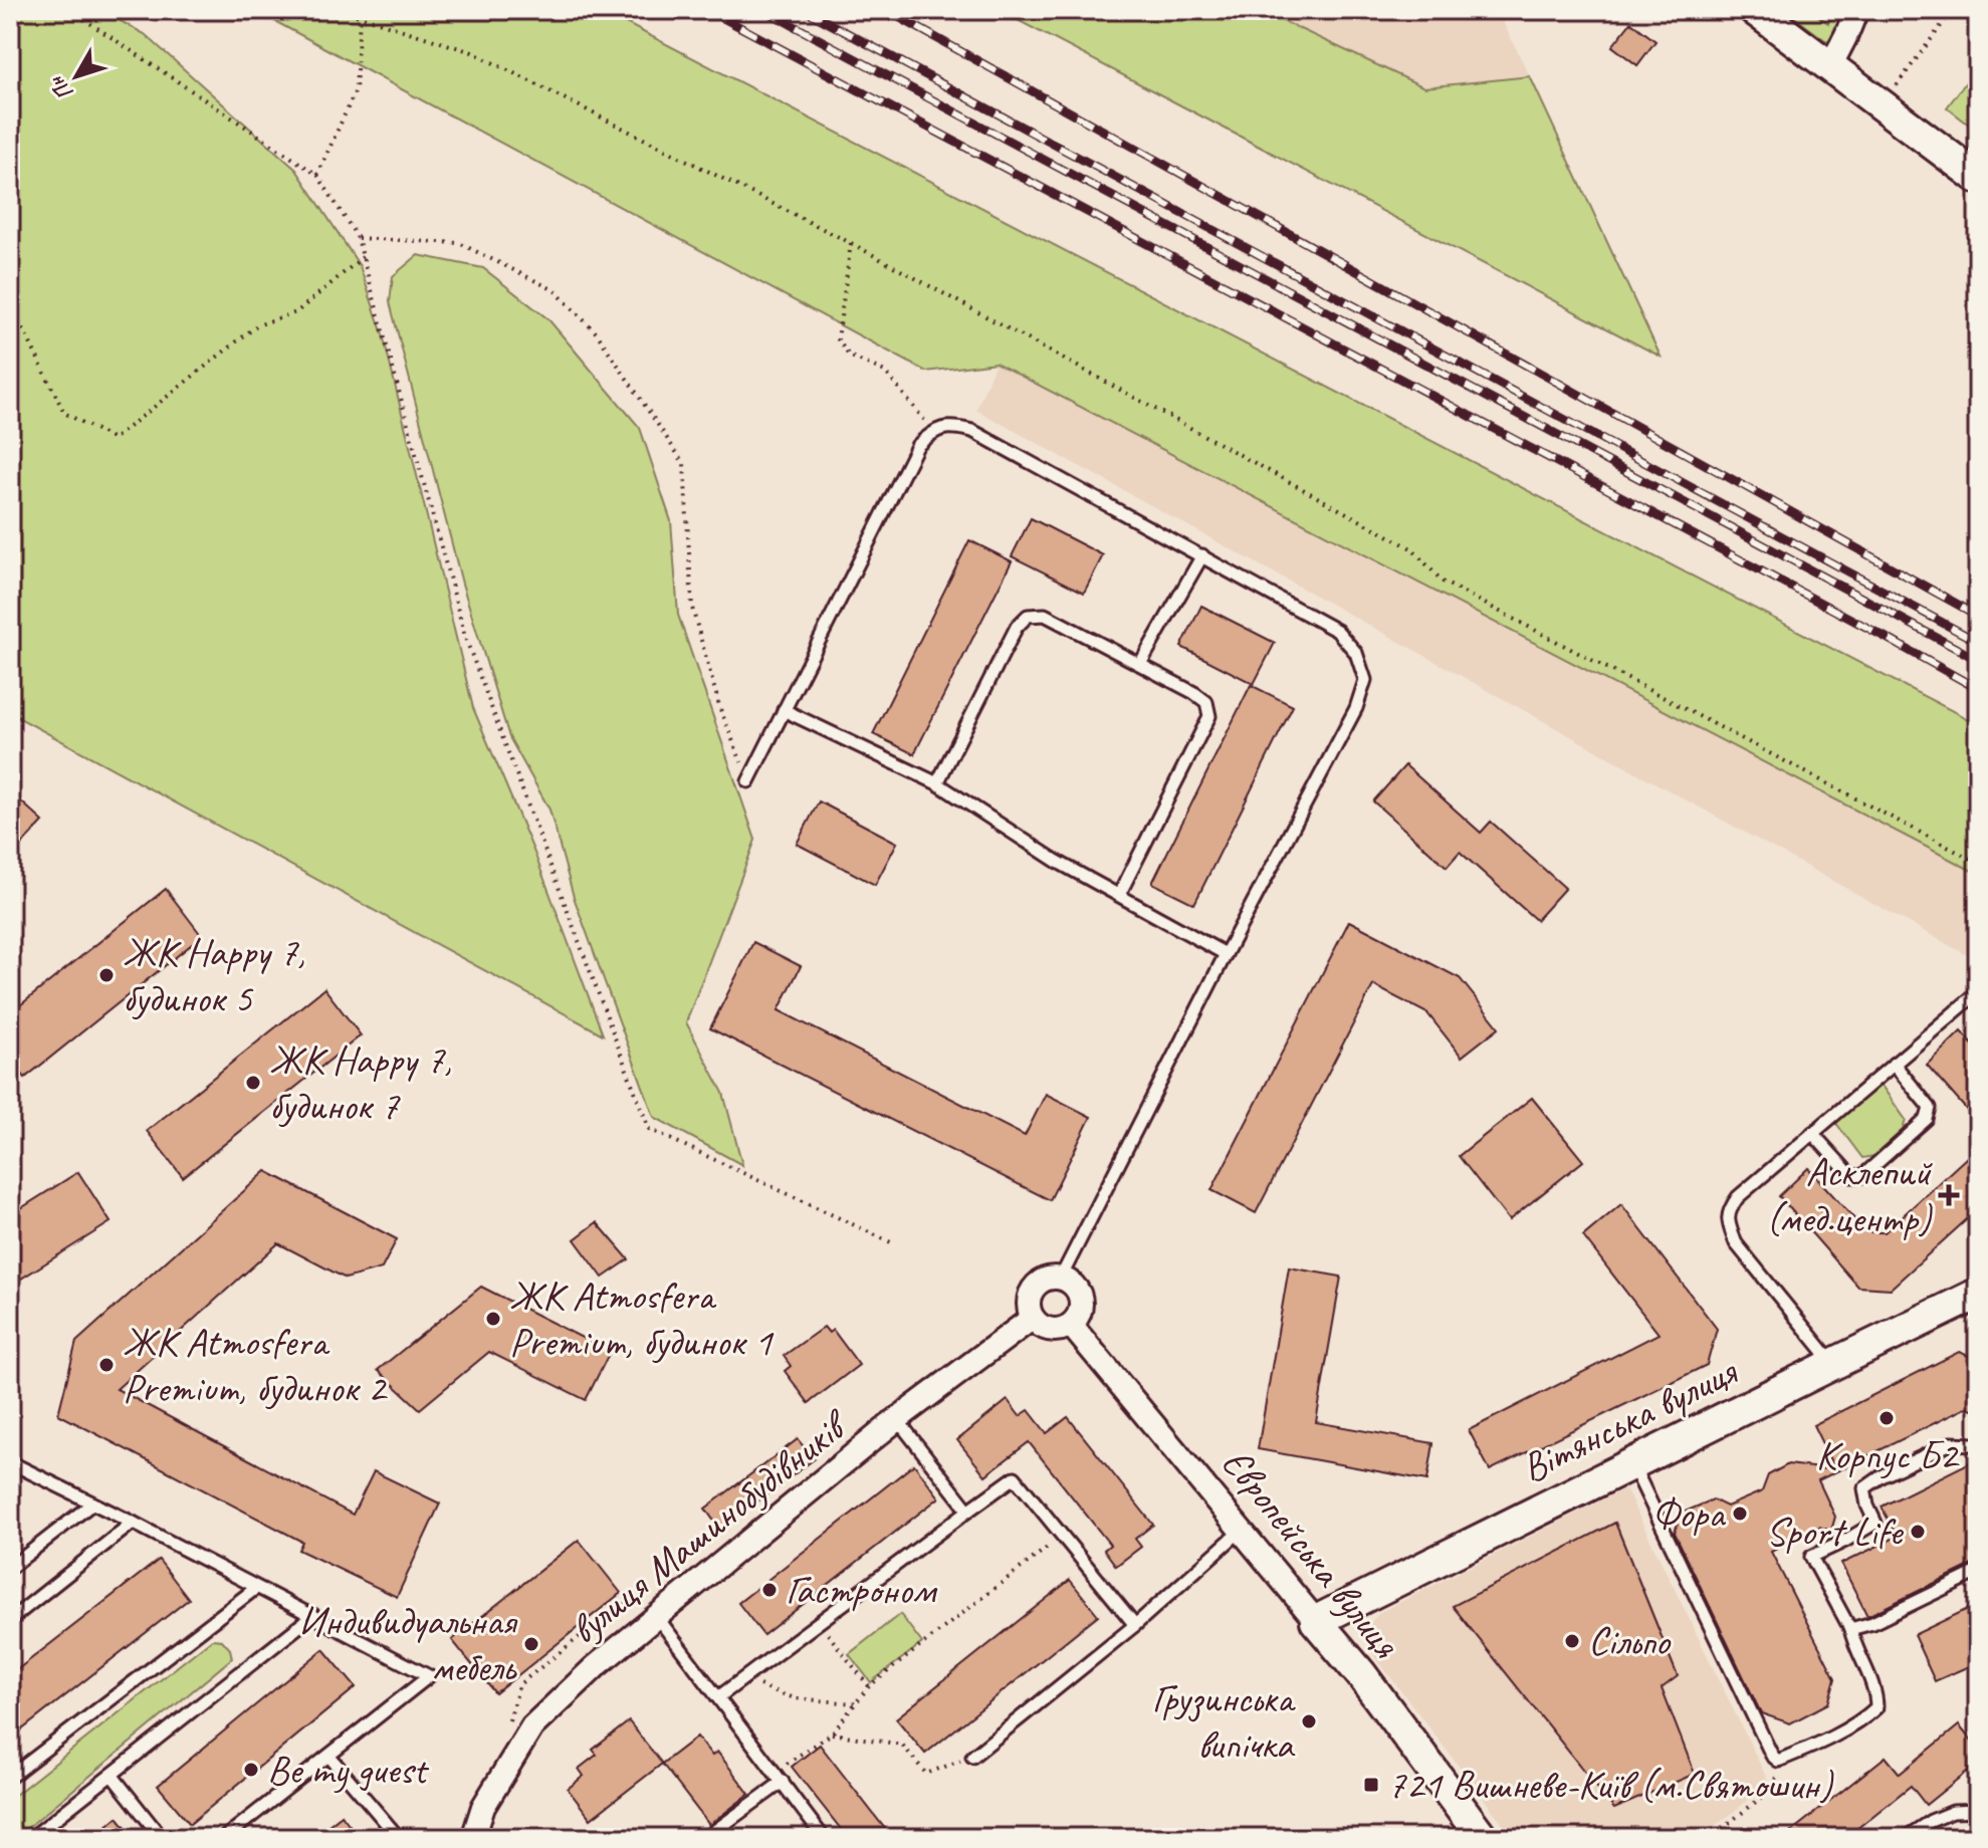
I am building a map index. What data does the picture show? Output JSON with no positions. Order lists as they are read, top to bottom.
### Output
{
  "streets": {
    "street": ["Вітянська вулиця", "вулиця Машинобудівників", "Європейська вулиця"]
  },
  "crossings": [
    ["Вітянська вулиця", "Європейська вулиця"],
    ["вулиця Машинобудівників", "Європейська вулиця"]
  ],
  "places": {
    "other": [
      "ЖК Happy 7, будинок 5",
      "ЖК Happy 7, будинок 7",
      "ЖК Atmosfera Premium, будинок 1",
      "ЖК Atmosfera Premium, будинок 2",
      "Корпус Б2",
      "Фора",
      "Sport Life",
      "Гастроном",
      "Сільпо",
      "Индивидуальная мебель",
      "Грузинська випічка",
      "Be my guest"
    ],
    "health": ["Асклепий (мед.центр)"],
    "transit": ["721 Вишневе-Київ (м.Святошин)"]
  },
  "north": "bottom left"
}
